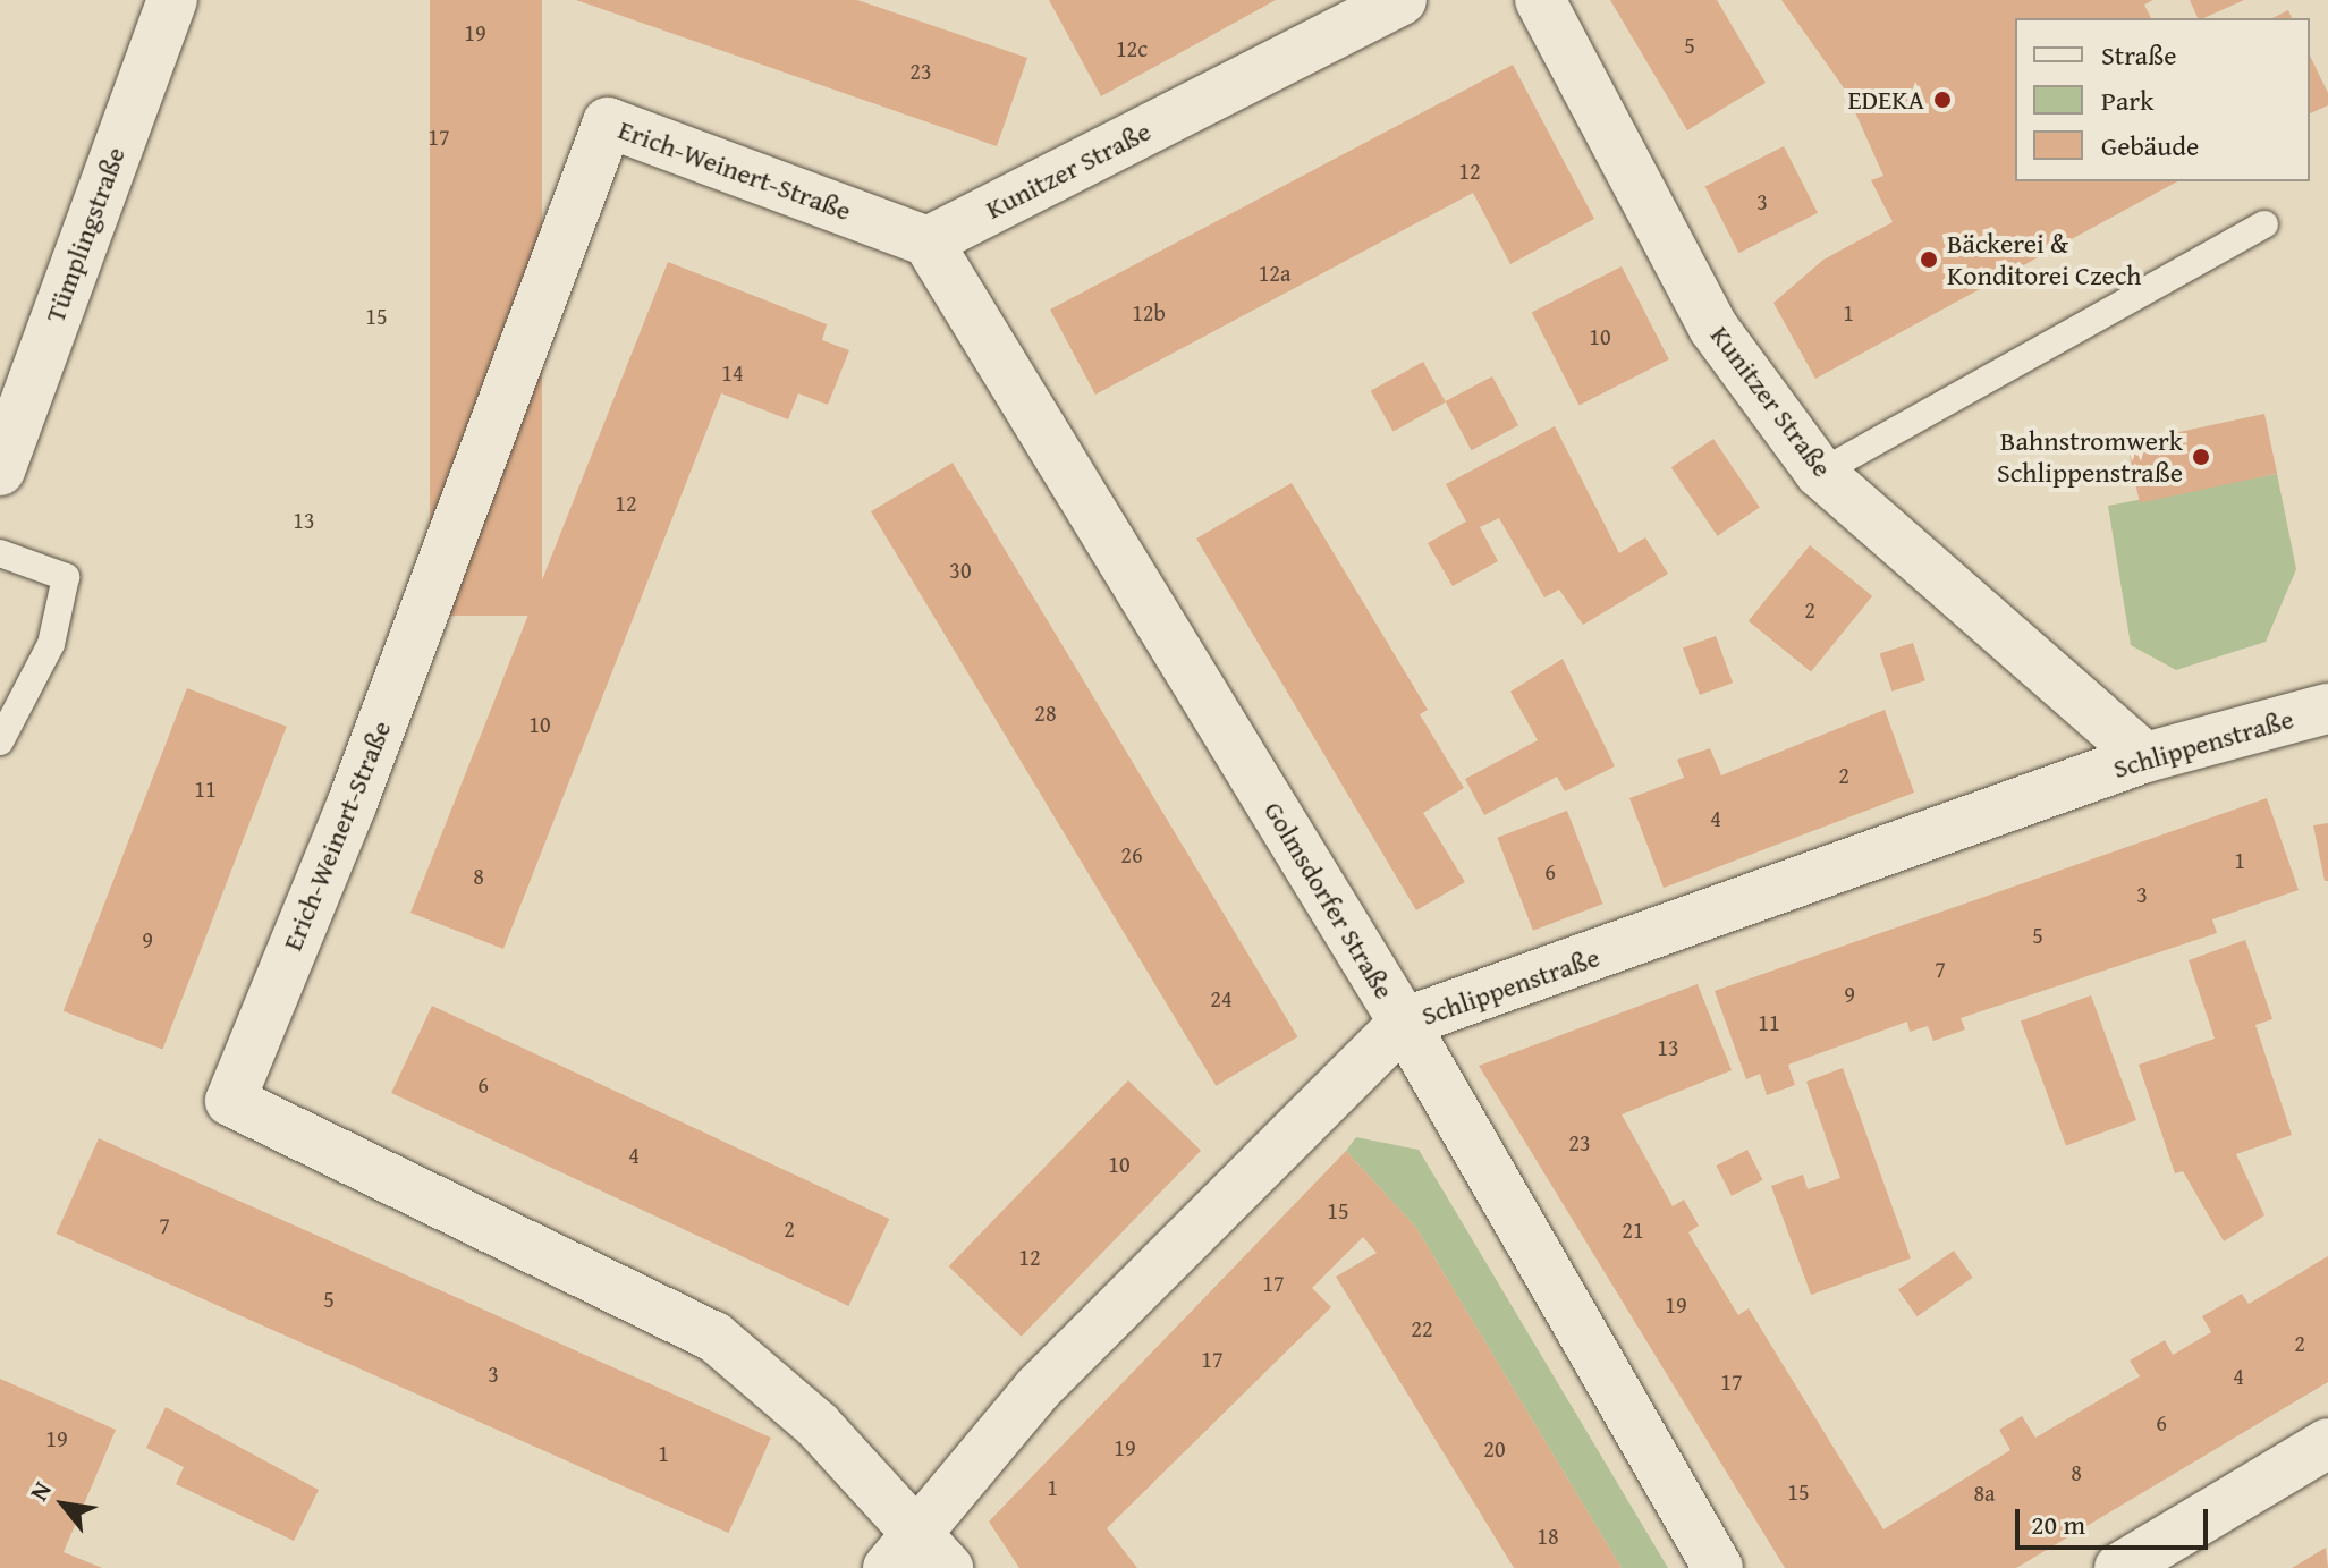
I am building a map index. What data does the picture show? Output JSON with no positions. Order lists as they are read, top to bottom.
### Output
{
  "streets": {
    "street": [
      "Erich-Weinert-Straße",
      "Kunitzer Straße",
      "Tümplingstraße",
      "Schlippenstraße",
      "Golmsdorfer Straße"
    ]
  },
  "crossings": [
    ["Erich-Weinert-Straße", "Kunitzer Straße"],
    ["Erich-Weinert-Straße", "Schlippenstraße"],
    ["Erich-Weinert-Straße", "Golmsdorfer Straße"],
    ["Kunitzer Straße", "Schlippenstraße"],
    ["Kunitzer Straße", "Golmsdorfer Straße"],
    ["Schlippenstraße", "Golmsdorfer Straße"]
  ],
  "places": ["EDEKA", "Bäckerei & Konditorei Czech", "Bahnstromwerk Schlippenstraße"],
  "house_numbers": [
    "19",
    "5",
    "12c",
    "23",
    "17",
    "12",
    "3",
    "12a",
    "12b",
    "1",
    "15",
    "10",
    "14",
    "12",
    "13",
    "30",
    "2",
    "28",
    "10",
    "2",
    "11",
    "4",
    "26",
    "1",
    "6",
    "8",
    "3",
    "5",
    "9",
    "7",
    "9",
    "24",
    "11",
    "13",
    "6",
    "23",
    "4",
    "10",
    "15",
    "7",
    "2",
    "21",
    "12",
    "17",
    "5",
    "19",
    "22",
    "2",
    "17",
    "3",
    "4",
    "17",
    "6",
    "19",
    "19",
    "20",
    "1",
    "8",
    "1",
    "15",
    "8a",
    "18"
  ],
  "legend": ["Straße", "Park", "Gebäude"],
  "scale_bar": "20 m",
  "north": "top left"
}
